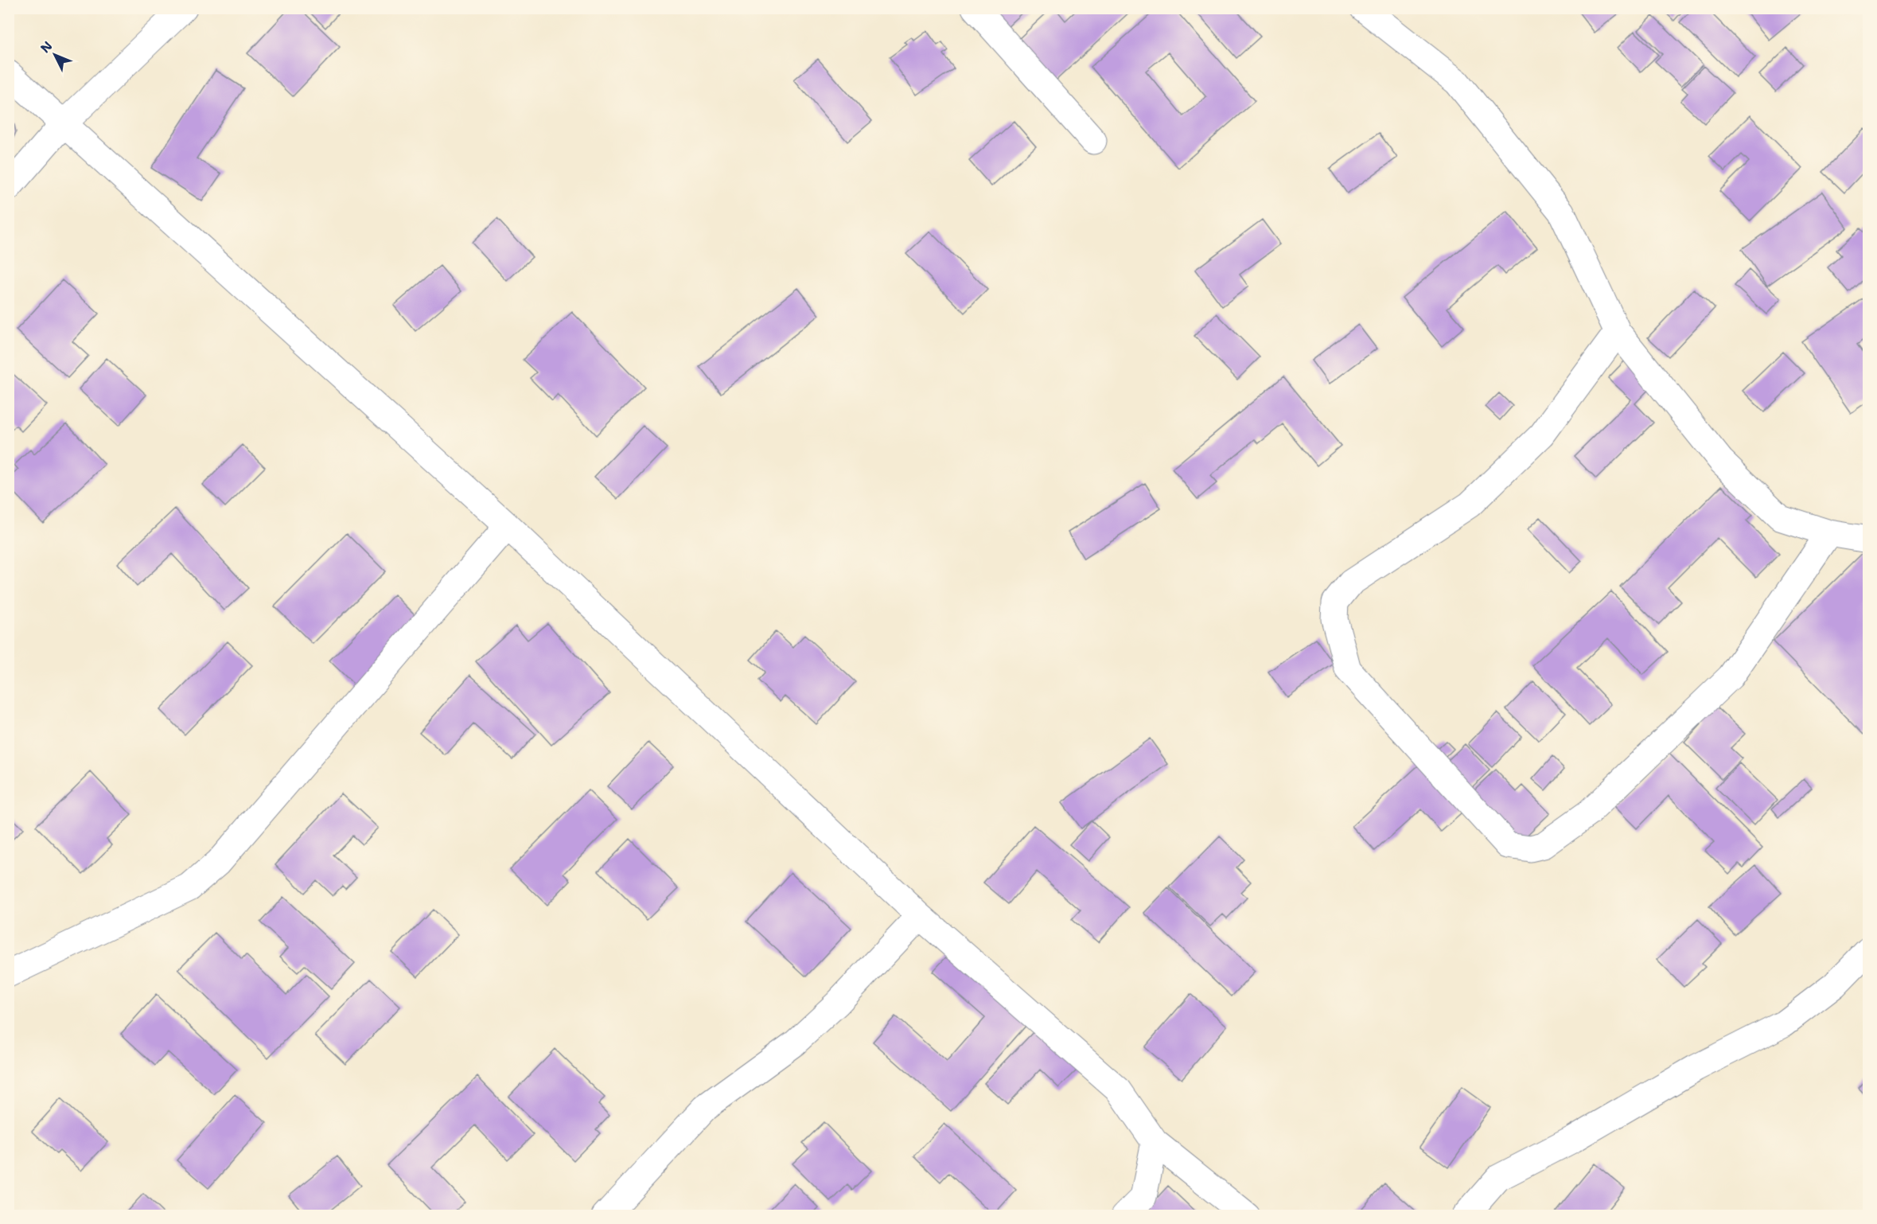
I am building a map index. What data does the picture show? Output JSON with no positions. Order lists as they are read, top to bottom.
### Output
{
  "north": "top left"
}
